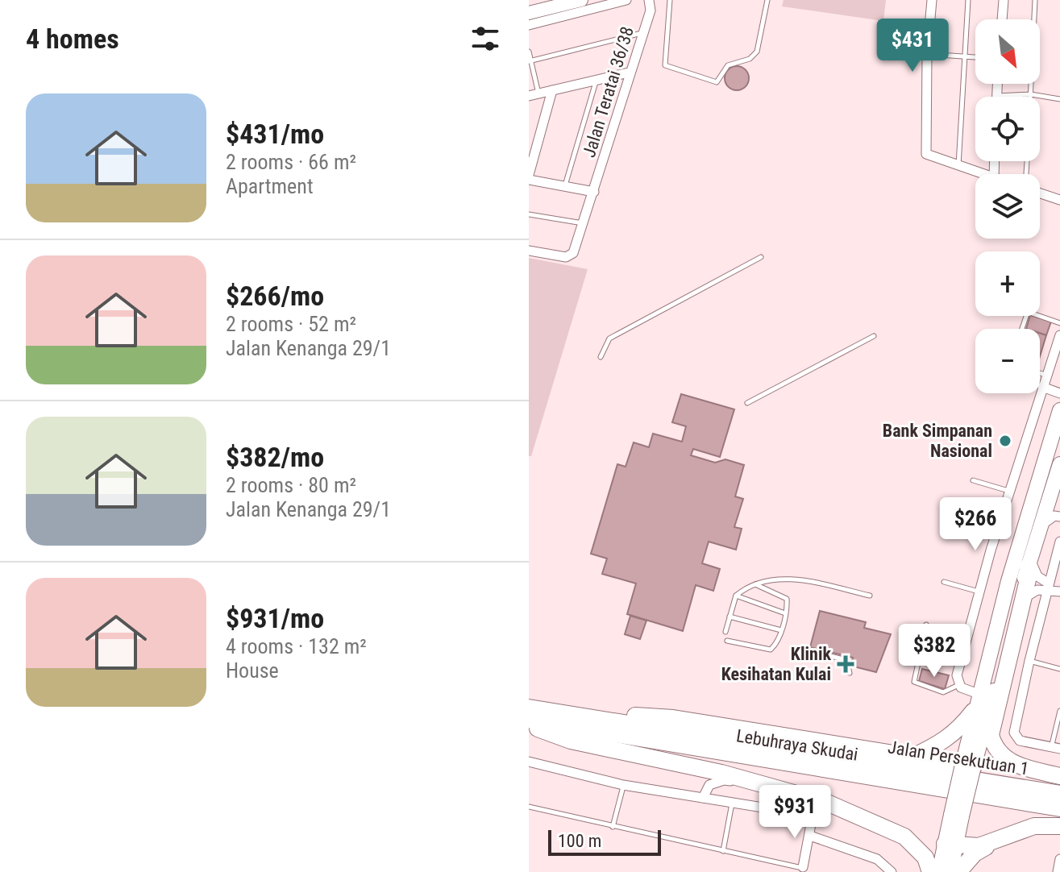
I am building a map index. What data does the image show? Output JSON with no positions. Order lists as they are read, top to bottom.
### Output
{
  "streets": {
    "highway": ["Lebuhraya Skudai", "Jalan Persekutuan 1"],
    "street": ["Jalan Teratai 36/38"]
  },
  "places": {
    "other": ["Bank Simpanan Nasional"],
    "health": ["Klinik Kesihatan Kulai"]
  },
  "scale_bar": "100 m",
  "north": "bottom right",
  "page": {
    "heading": "4 homes",
    "price": [
      "$431",
      "$266",
      "$382",
      "$931"
    ],
    "map_buttons": ["+", "−"],
    "list": [
      {
        "name": "$431/mo",
        "note": "2 rooms · 66 m² · Apartment"
      },
      {
        "name": "$266/mo",
        "note": "2 rooms · 52 m² · Jalan Kenanga 29/1"
      },
      {
        "name": "$382/mo",
        "note": "2 rooms · 80 m² · Jalan Kenanga 29/1"
      },
      {
        "name": "$931/mo",
        "note": "4 rooms · 132 m² · House"
      }
    ],
    "scale": "100 m"
  }
}
